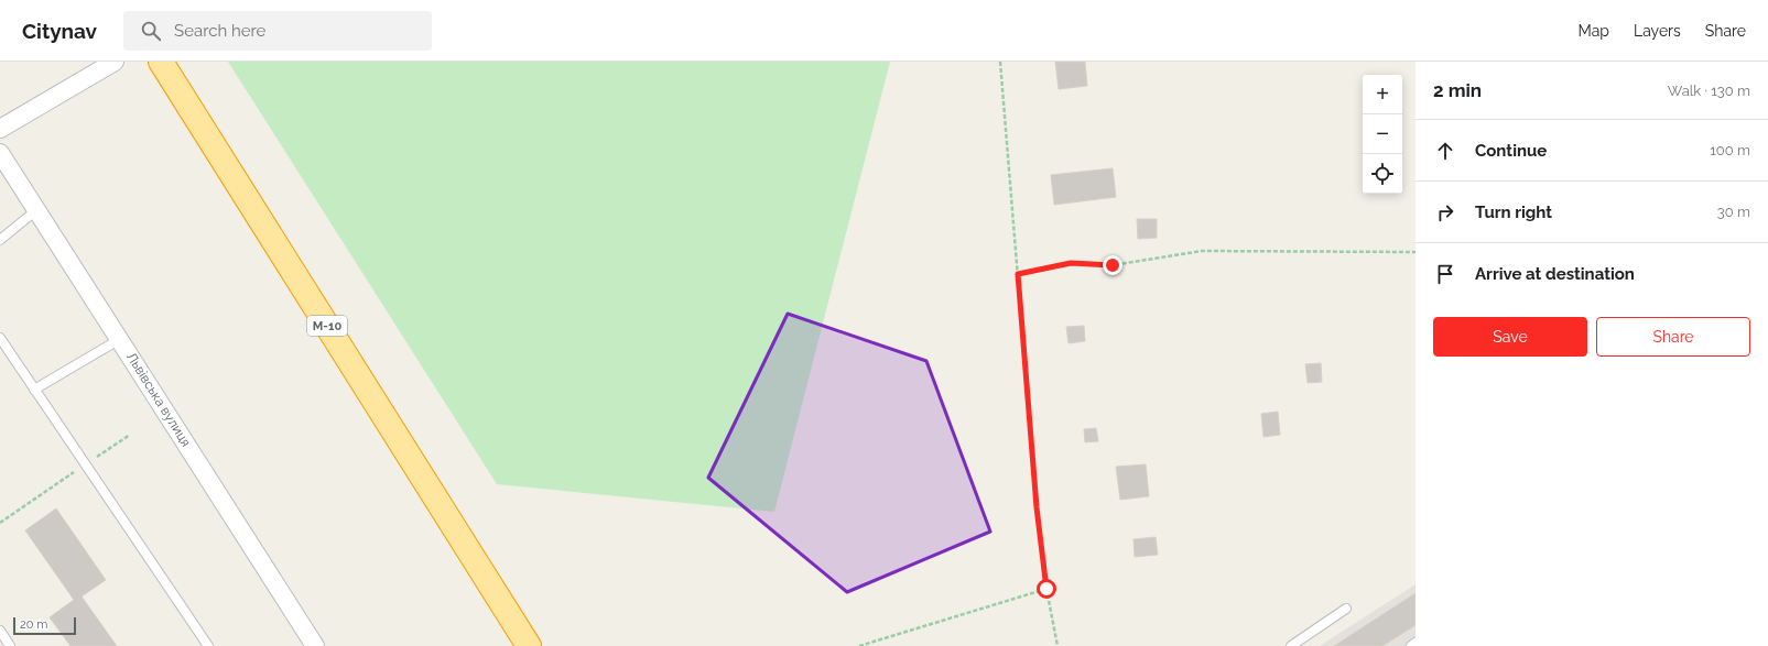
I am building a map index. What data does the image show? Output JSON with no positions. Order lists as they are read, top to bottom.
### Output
{
  "streets": {
    "highway": ["М-10"],
    "street": ["Львівська вулиця"]
  },
  "scale_bar": "20 m",
  "page": {
    "header": "Citynav",
    "search": "Search here",
    "nav": ["Map", "Layers", "Share"],
    "heading": ["2 min", "Walk · 130 m"],
    "map_buttons": ["+", "−"],
    "list": [
      ["Continue", "100 m"],
      ["Turn right", "30 m"],
      "Arrive at destination"
    ],
    "buttons": ["Save", "Share"],
    "scale": "20 m"
  }
}
